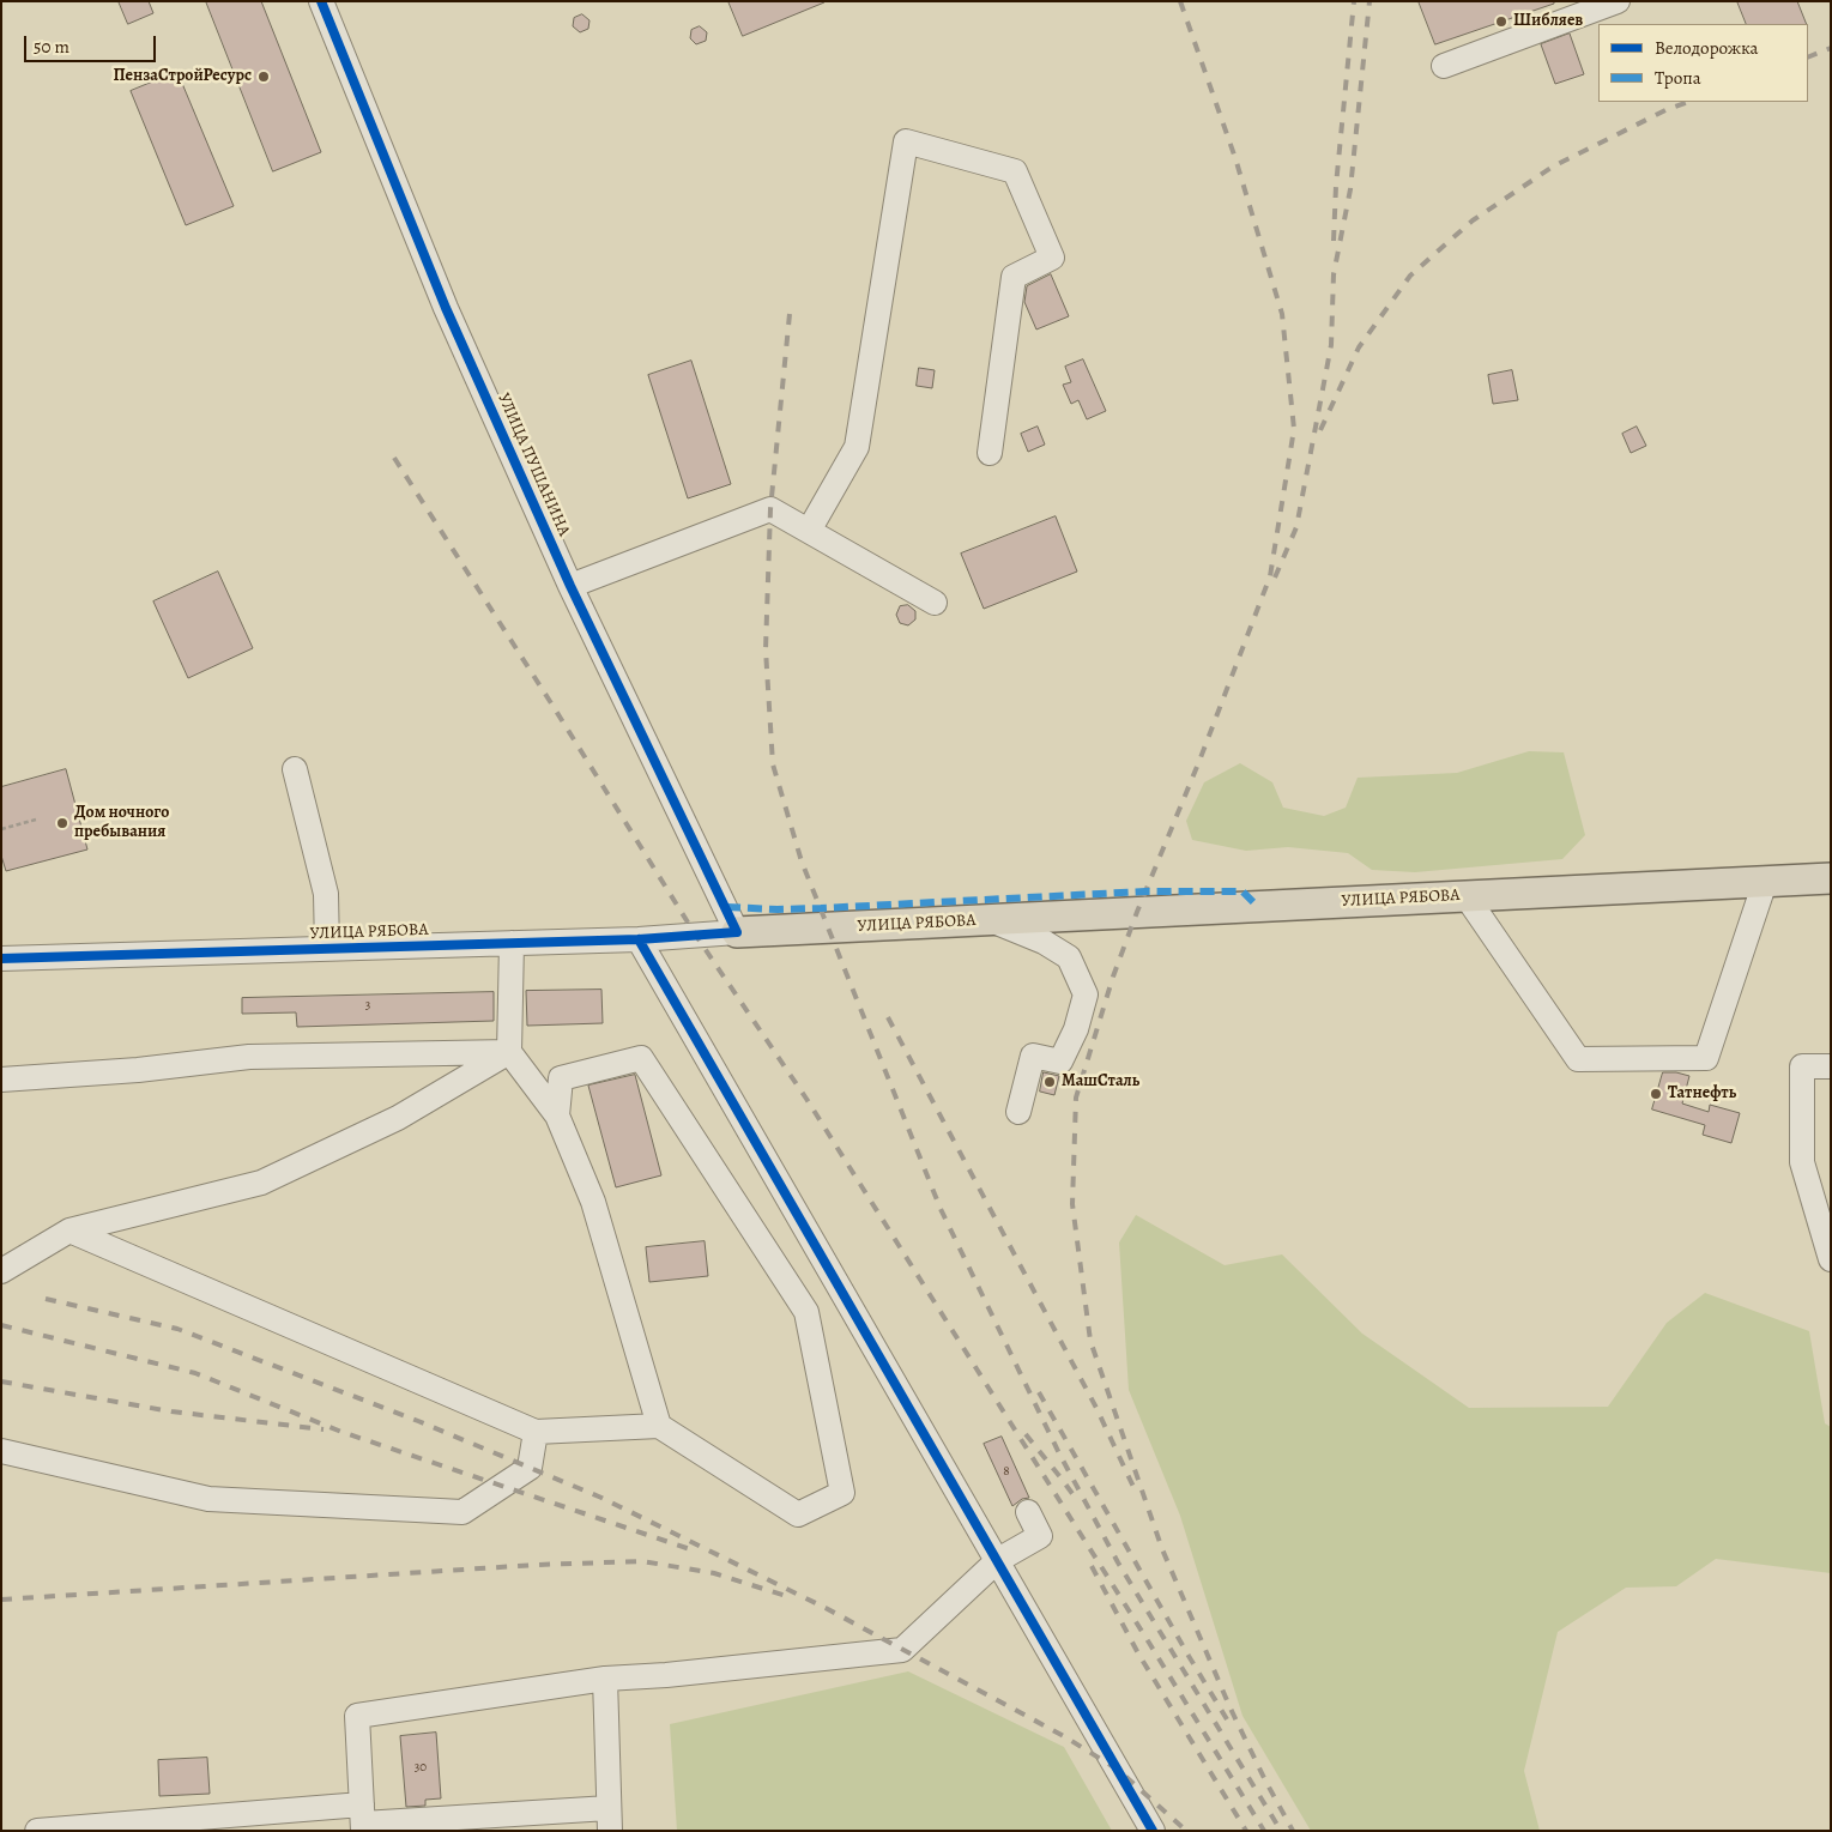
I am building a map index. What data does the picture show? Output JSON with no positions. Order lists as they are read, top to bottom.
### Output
{
  "streets": {
    "main road": ["УЛИЦА РЯБОВА"],
    "street": ["УЛИЦА ПУШАНИНА"]
  },
  "crossings": [
    ["УЛИЦА ПУШАНИНА", "УЛИЦА РЯБОВА"]
  ],
  "places": [
    "Шибляев",
    "ПензаСтройРесурс",
    "Дом ночного пребывания",
    "МашСталь",
    "Татнефть"
  ],
  "house_numbers": ["3", "8", "30"],
  "legend": ["Велодорожка", "Тропа"],
  "scale_bar": "50 m"
}
